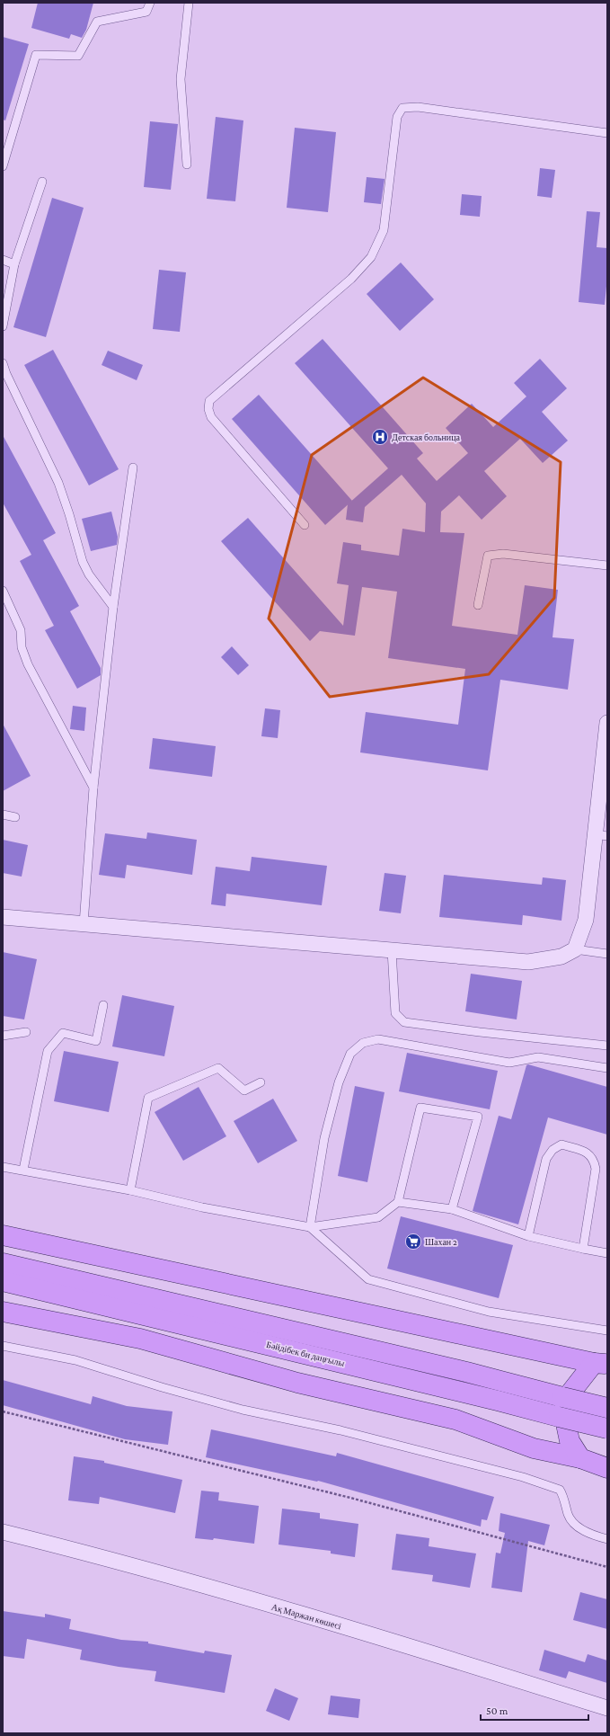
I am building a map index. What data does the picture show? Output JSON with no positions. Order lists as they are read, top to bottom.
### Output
{
  "streets": {
    "main road": ["Бәйдібек би даңғылы"],
    "street": ["Ақ Маржан көшесі"]
  },
  "places": {
    "hospital": ["Детская больница"],
    "supermarket": ["Шахан 2"]
  },
  "scale_bar": "50 m"
}
